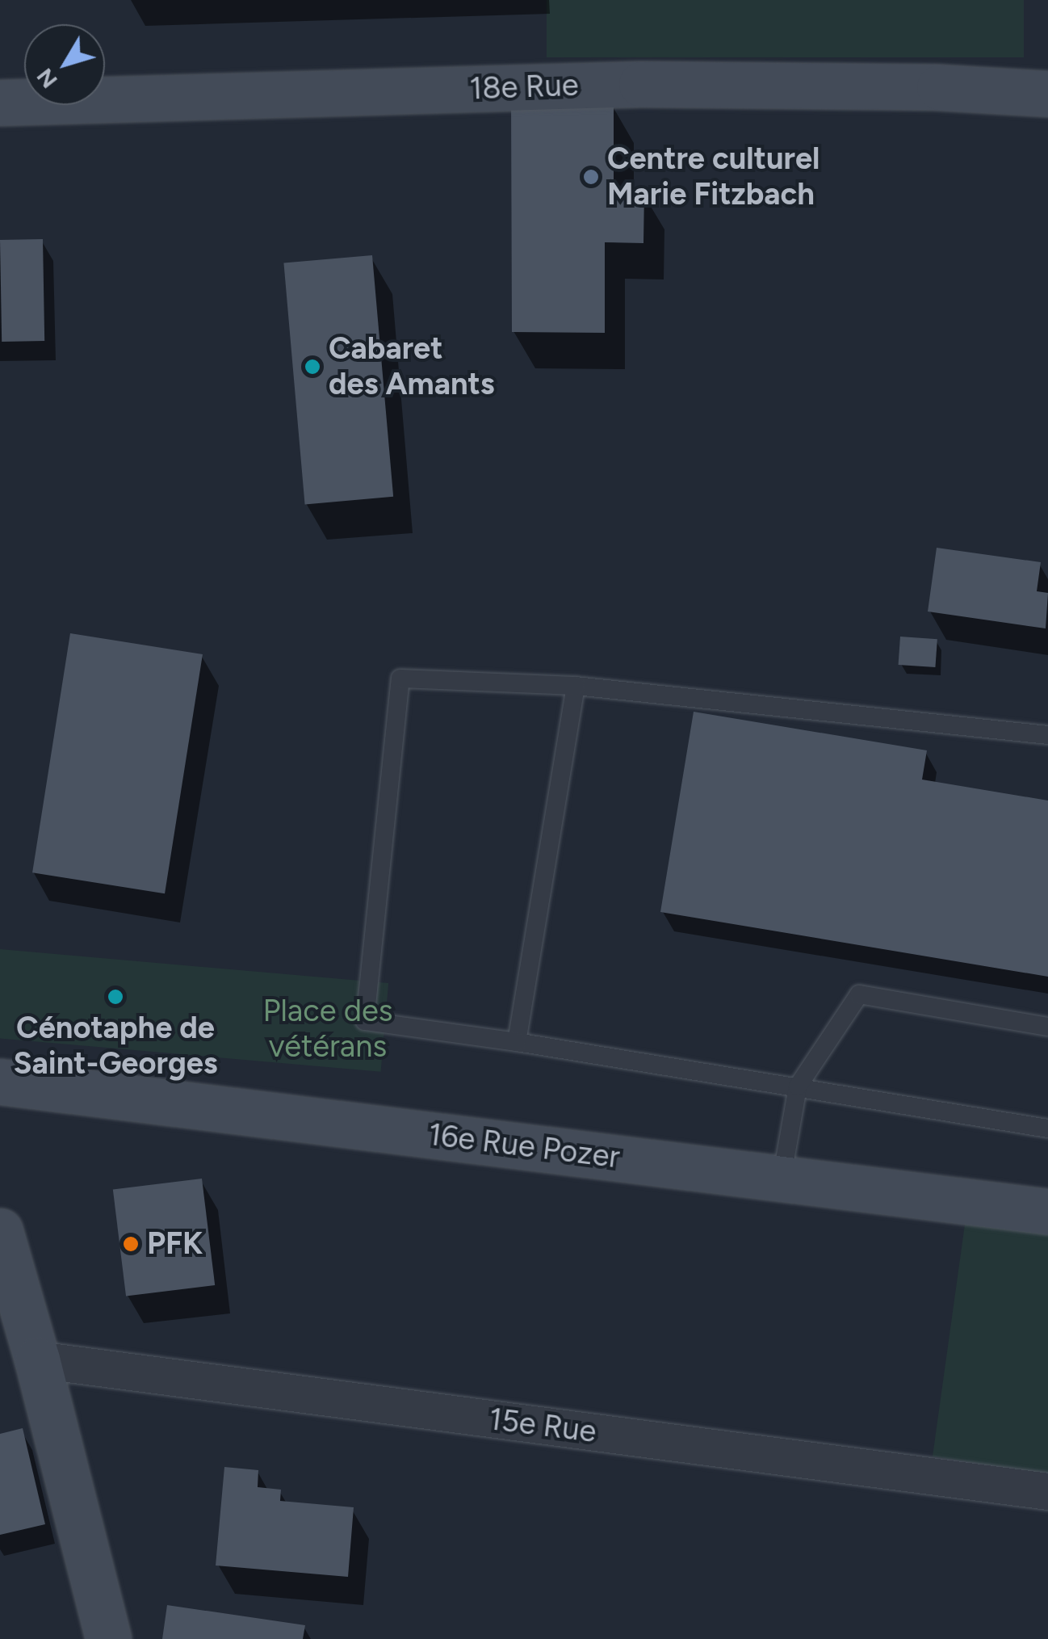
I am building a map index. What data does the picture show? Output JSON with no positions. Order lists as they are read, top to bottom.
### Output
{
  "streets": {
    "street": ["18e Rue", "16e Rue Pozer", "15e Rue"]
  },
  "parks": ["Place des vétérans"],
  "places": [
    "Centre culturel Marie Fitzbach",
    "Cabaret des Amants",
    "Cénotaphe de Saint-Georges",
    "PFK"
  ],
  "north": "bottom left"
}
